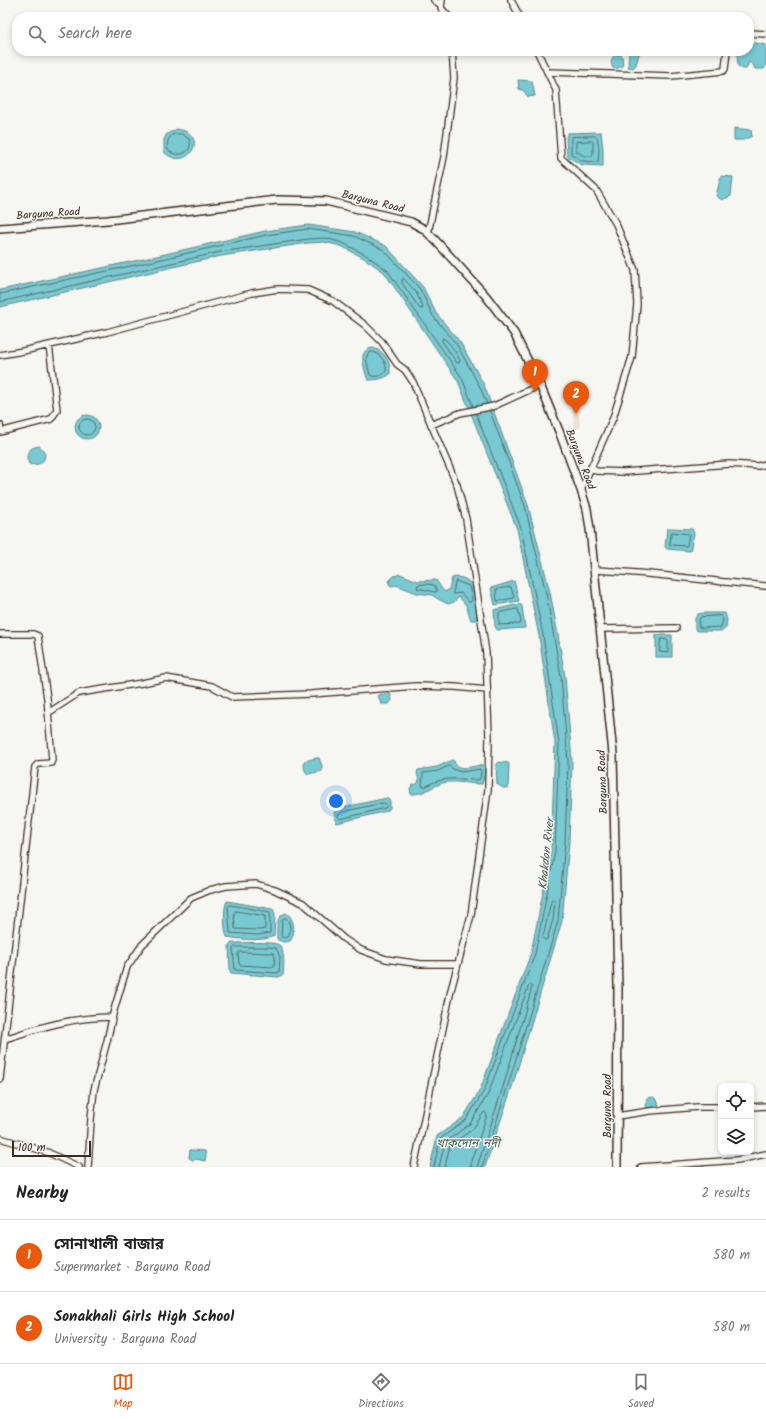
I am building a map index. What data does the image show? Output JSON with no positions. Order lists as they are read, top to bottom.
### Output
{
  "streets": {
    "main road": ["Barguna Road"]
  },
  "water": ["Khakdon River", "খাকদোন নদী"],
  "scale_bar": "100 m",
  "page": {
    "search": "Search here",
    "pins": ["1", "2"],
    "scale": "100 m",
    "heading": ["Nearby", "2 results"],
    "list": [
      {
        "mark": "1",
        "name": "সোনাখালী বাজার",
        "note": "Supermarket · Barguna Road",
        "value": "580 m"
      },
      {
        "mark": "2",
        "name": "Sonakhali Girls High School",
        "note": "University · Barguna Road",
        "value": "580 m"
      }
    ],
    "nav": ["Map", "Directions", "Saved"]
  }
}
